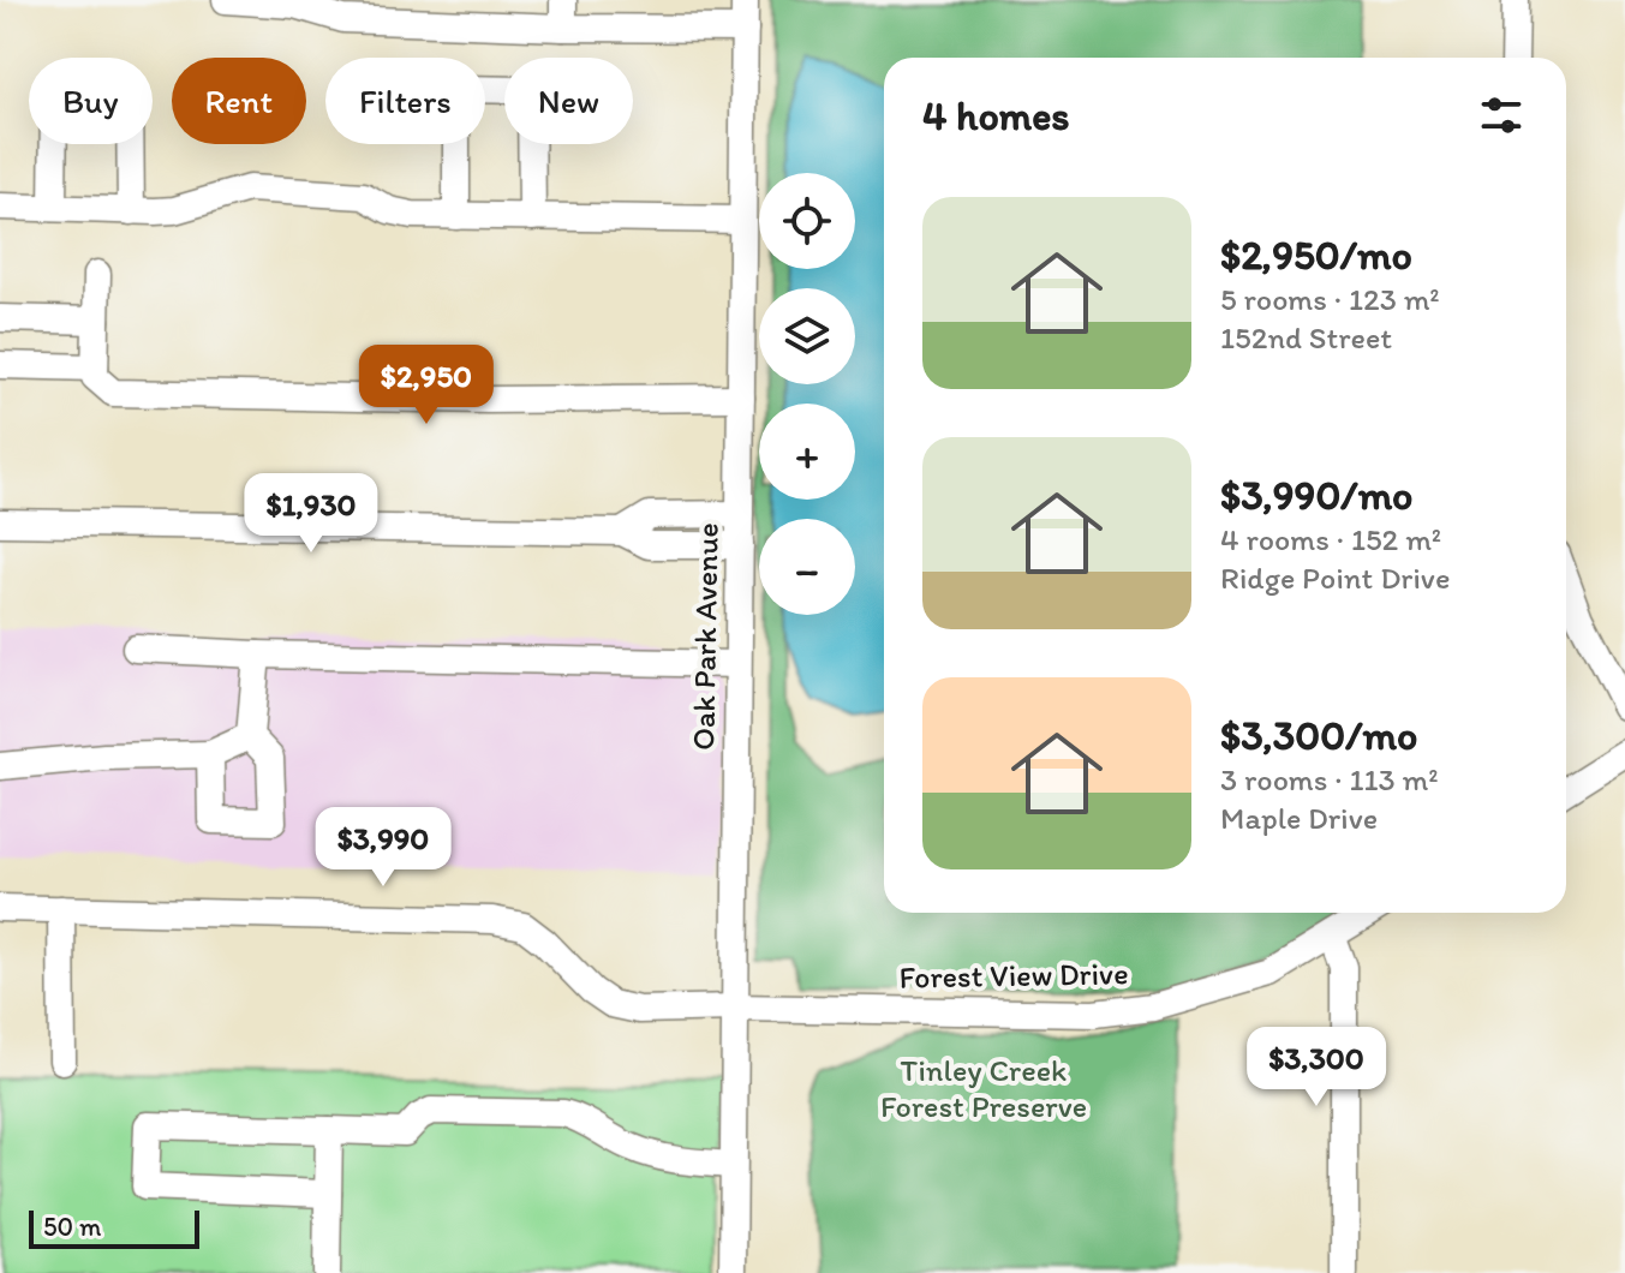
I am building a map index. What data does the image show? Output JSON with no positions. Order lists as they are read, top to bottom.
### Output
{
  "streets": {
    "street": ["Oak Park Avenue", "Forest View Drive"]
  },
  "crossings": [
    ["Oak Park Avenue", "Forest View Drive"]
  ],
  "parks": ["Tinley Creek Forest Preserve"],
  "scale_bar": "50 m",
  "page": {
    "chip": [
      "Buy",
      "Rent",
      "Filters",
      "New"
    ],
    "heading": "4 homes",
    "map_buttons": ["+", "−"],
    "list": [
      {
        "name": "$2,950/mo",
        "note": "5 rooms · 123 m² · 152nd Street"
      },
      {
        "name": "$3,990/mo",
        "note": "4 rooms · 152 m² · Ridge Point Drive"
      },
      {
        "name": "$3,300/mo",
        "note": "3 rooms · 113 m² · Maple Drive"
      }
    ],
    "price": [
      "$2,950",
      "$1,930",
      "$3,990",
      "$3,300"
    ],
    "scale": "50 m"
  }
}
